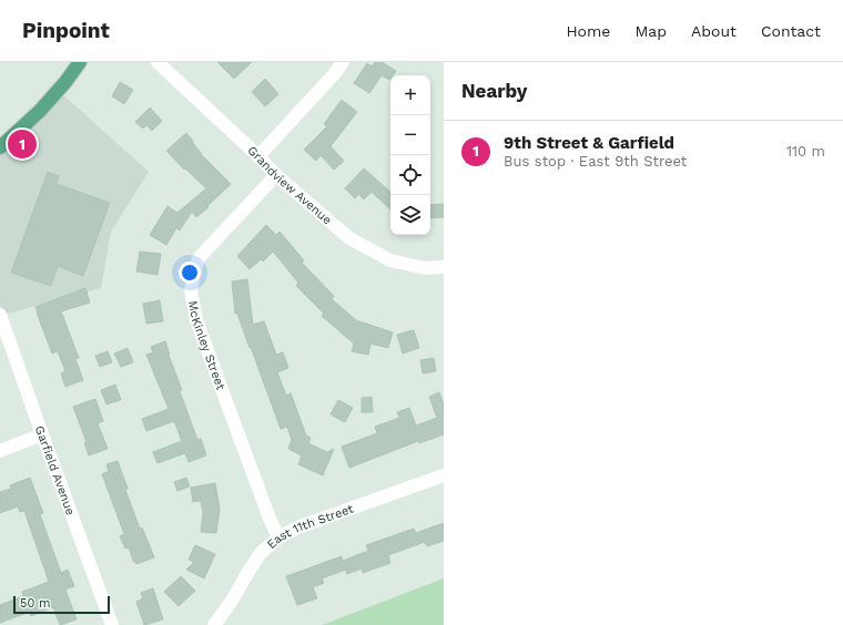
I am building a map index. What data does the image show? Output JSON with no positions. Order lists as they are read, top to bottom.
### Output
{
  "streets": {
    "street": [
      "Grandview Avenue",
      "McKinley Street",
      "Garfield Avenue",
      "East 11th Street"
    ]
  },
  "crossings": [
    ["Grandview Avenue", "McKinley Street"],
    ["McKinley Street", "East 11th Street"]
  ],
  "scale_bar": "50 m",
  "page": {
    "header": "Pinpoint",
    "nav": [
      "Home",
      "Map",
      "About",
      "Contact"
    ],
    "heading": "Nearby",
    "map_buttons": ["+", "−"],
    "list": [
      {
        "mark": "1",
        "name": "9th Street & Garfield",
        "note": "Bus stop · East 9th Street",
        "value": "110 m"
      }
    ],
    "pins": "1",
    "scale": "50 m"
  }
}
